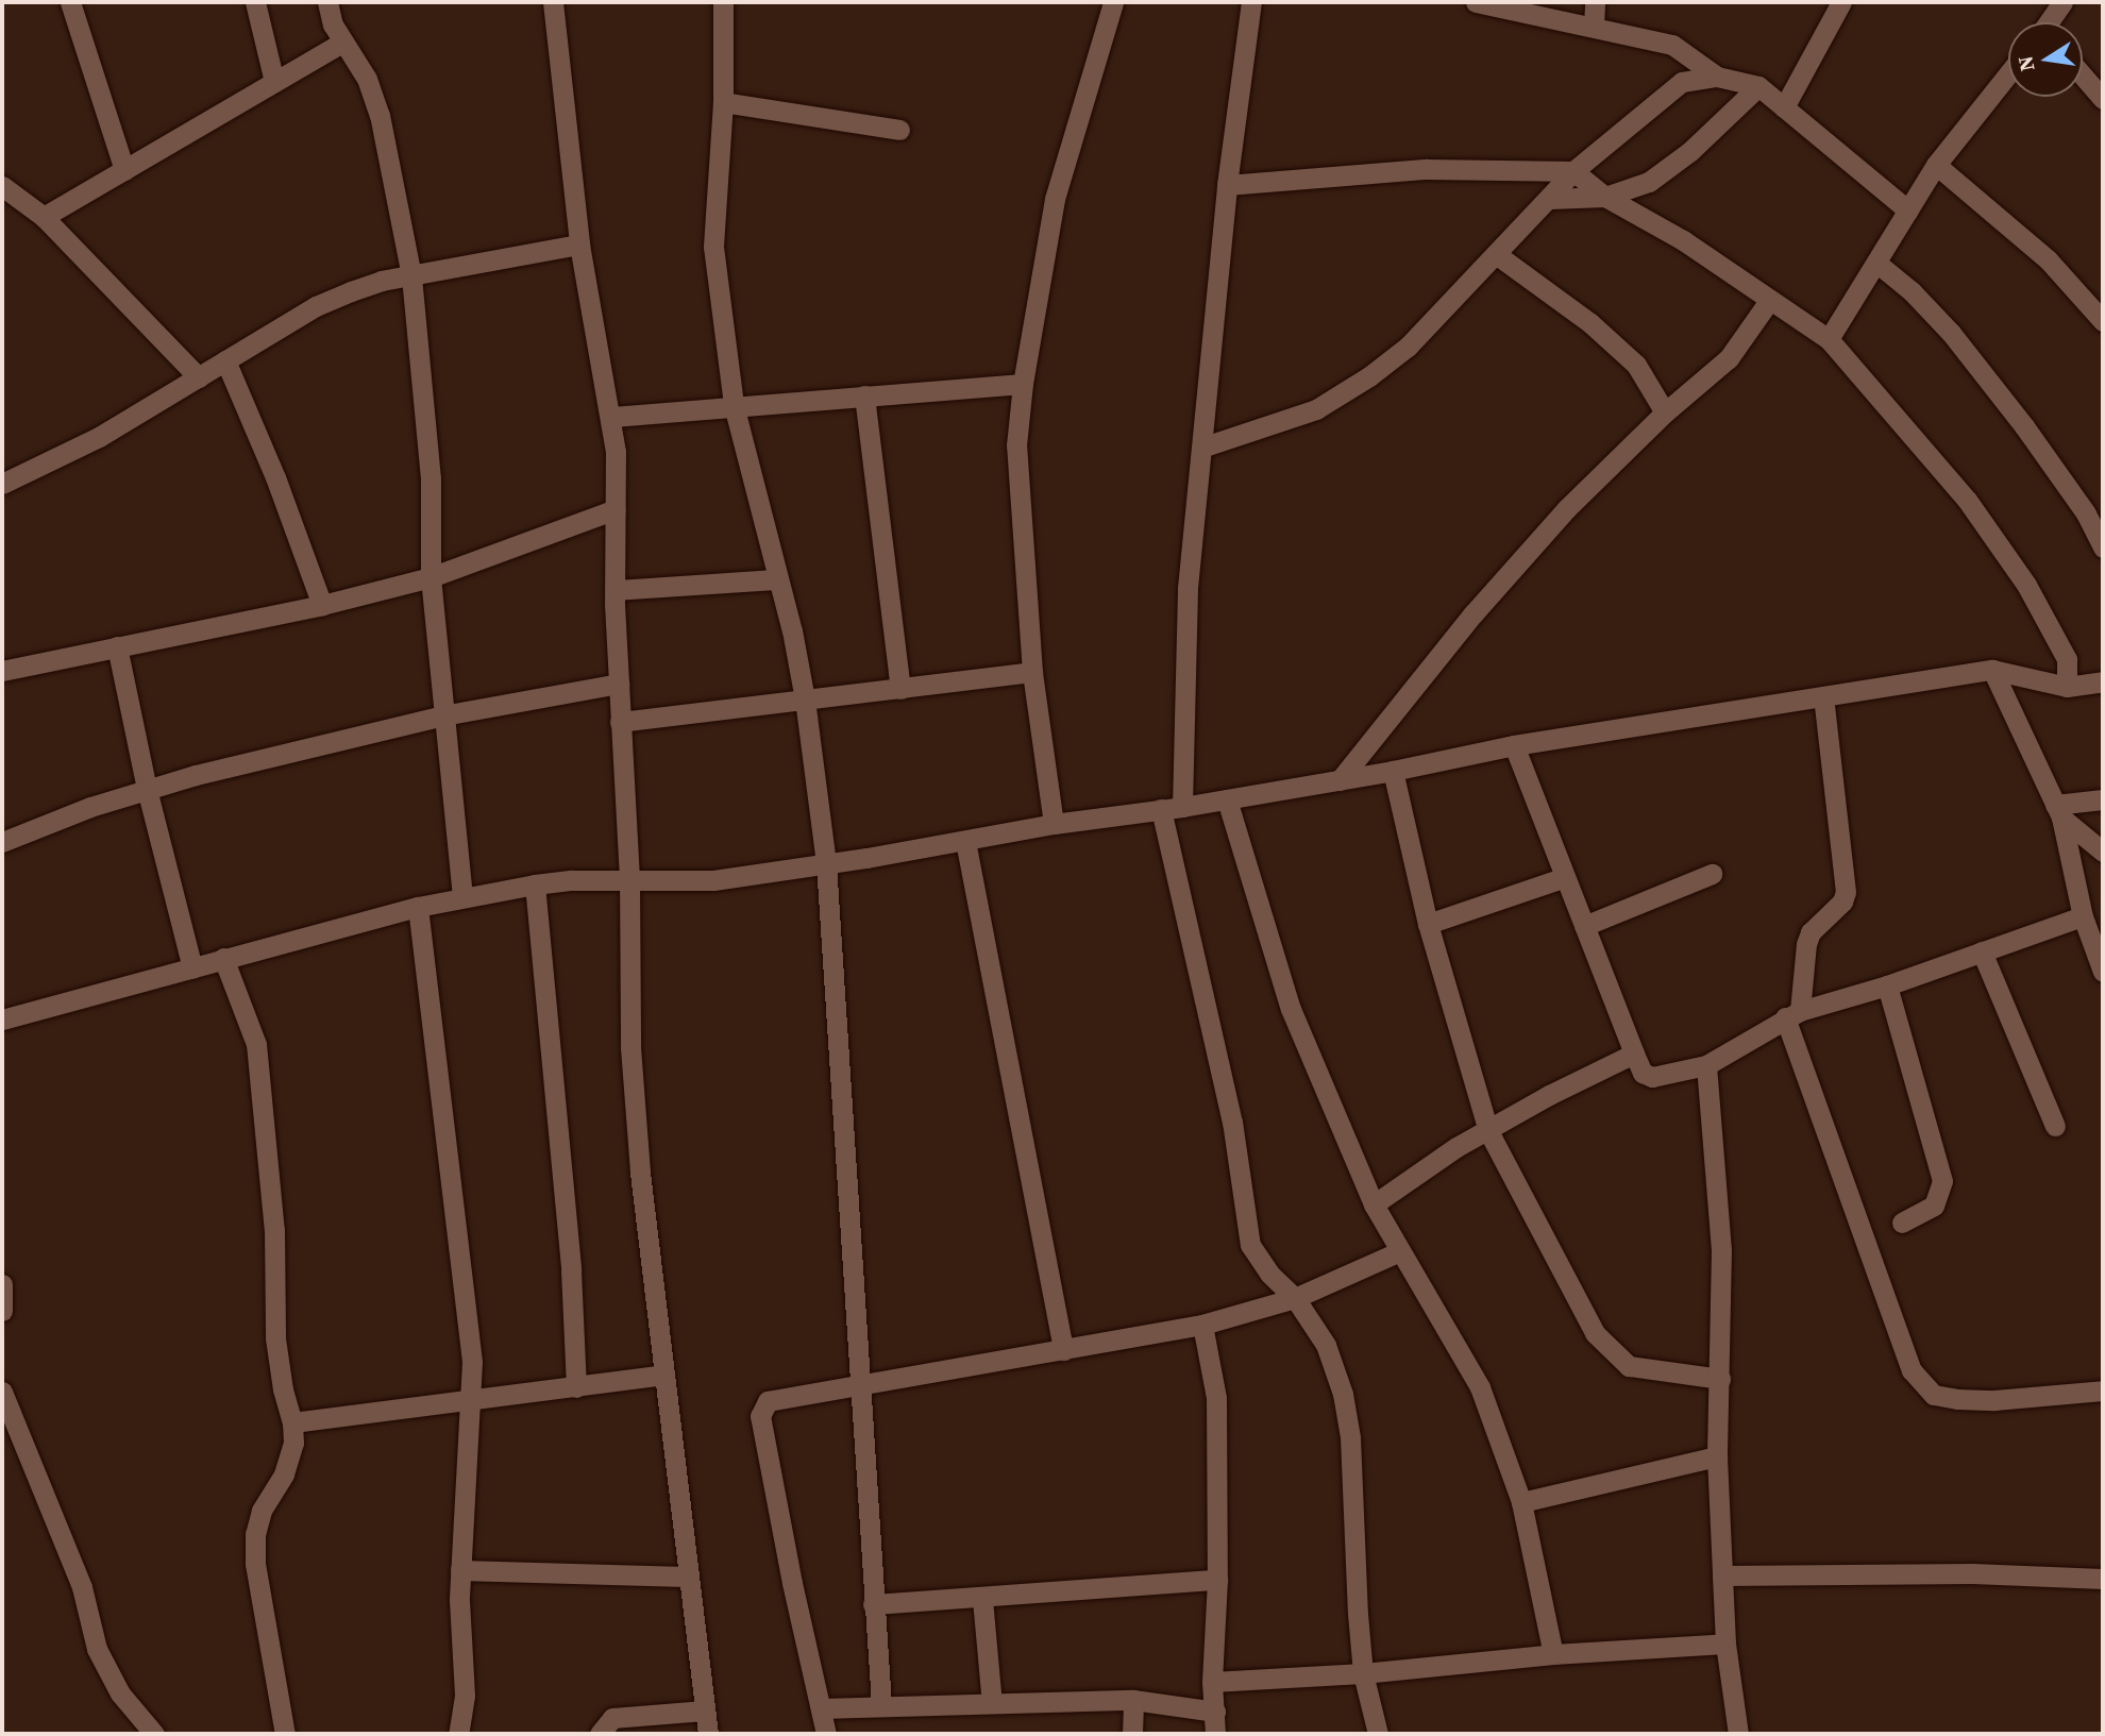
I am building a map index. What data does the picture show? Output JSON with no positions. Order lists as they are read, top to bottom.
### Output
{
  "north": "left"
}
